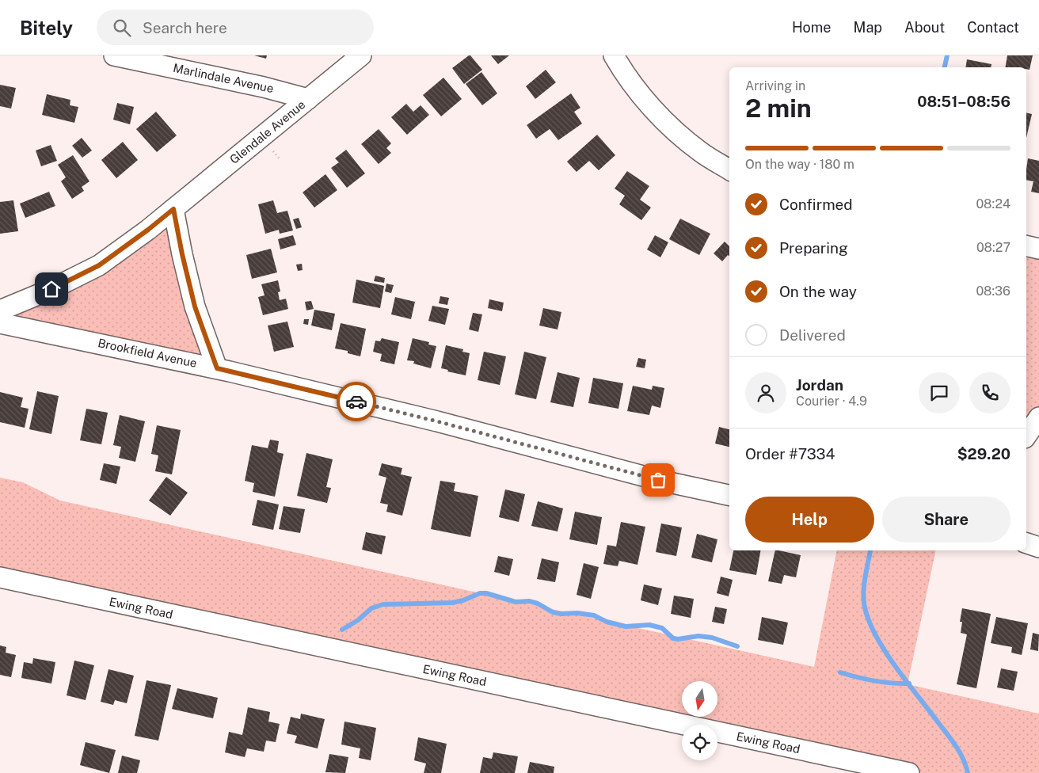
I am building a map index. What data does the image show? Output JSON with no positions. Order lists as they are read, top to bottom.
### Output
{
  "streets": {
    "street": [
      "Marlindale Avenue",
      "Glendale Avenue",
      "Brookfield Avenue",
      "Ewing Road"
    ]
  },
  "crossings": [
    ["Marlindale Avenue", "Glendale Avenue"]
  ],
  "north": "bottom",
  "page": {
    "header": "Bitely",
    "search": "Search here",
    "nav": [
      "Home",
      "Map",
      "About",
      "Contact"
    ],
    "heading": ["2 min", "Arriving in", "08:51–08:56"],
    "panel": [
      "Jordan",
      "Courier · 4.9",
      "Order #7334",
      "$29.20"
    ],
    "bar": "On the way · 180 m",
    "list": [
      ["Confirmed", "08:24"],
      ["Preparing", "08:27"],
      ["On the way", "08:36"],
      "Delivered"
    ],
    "buttons": ["Help", "Share"]
  }
}
